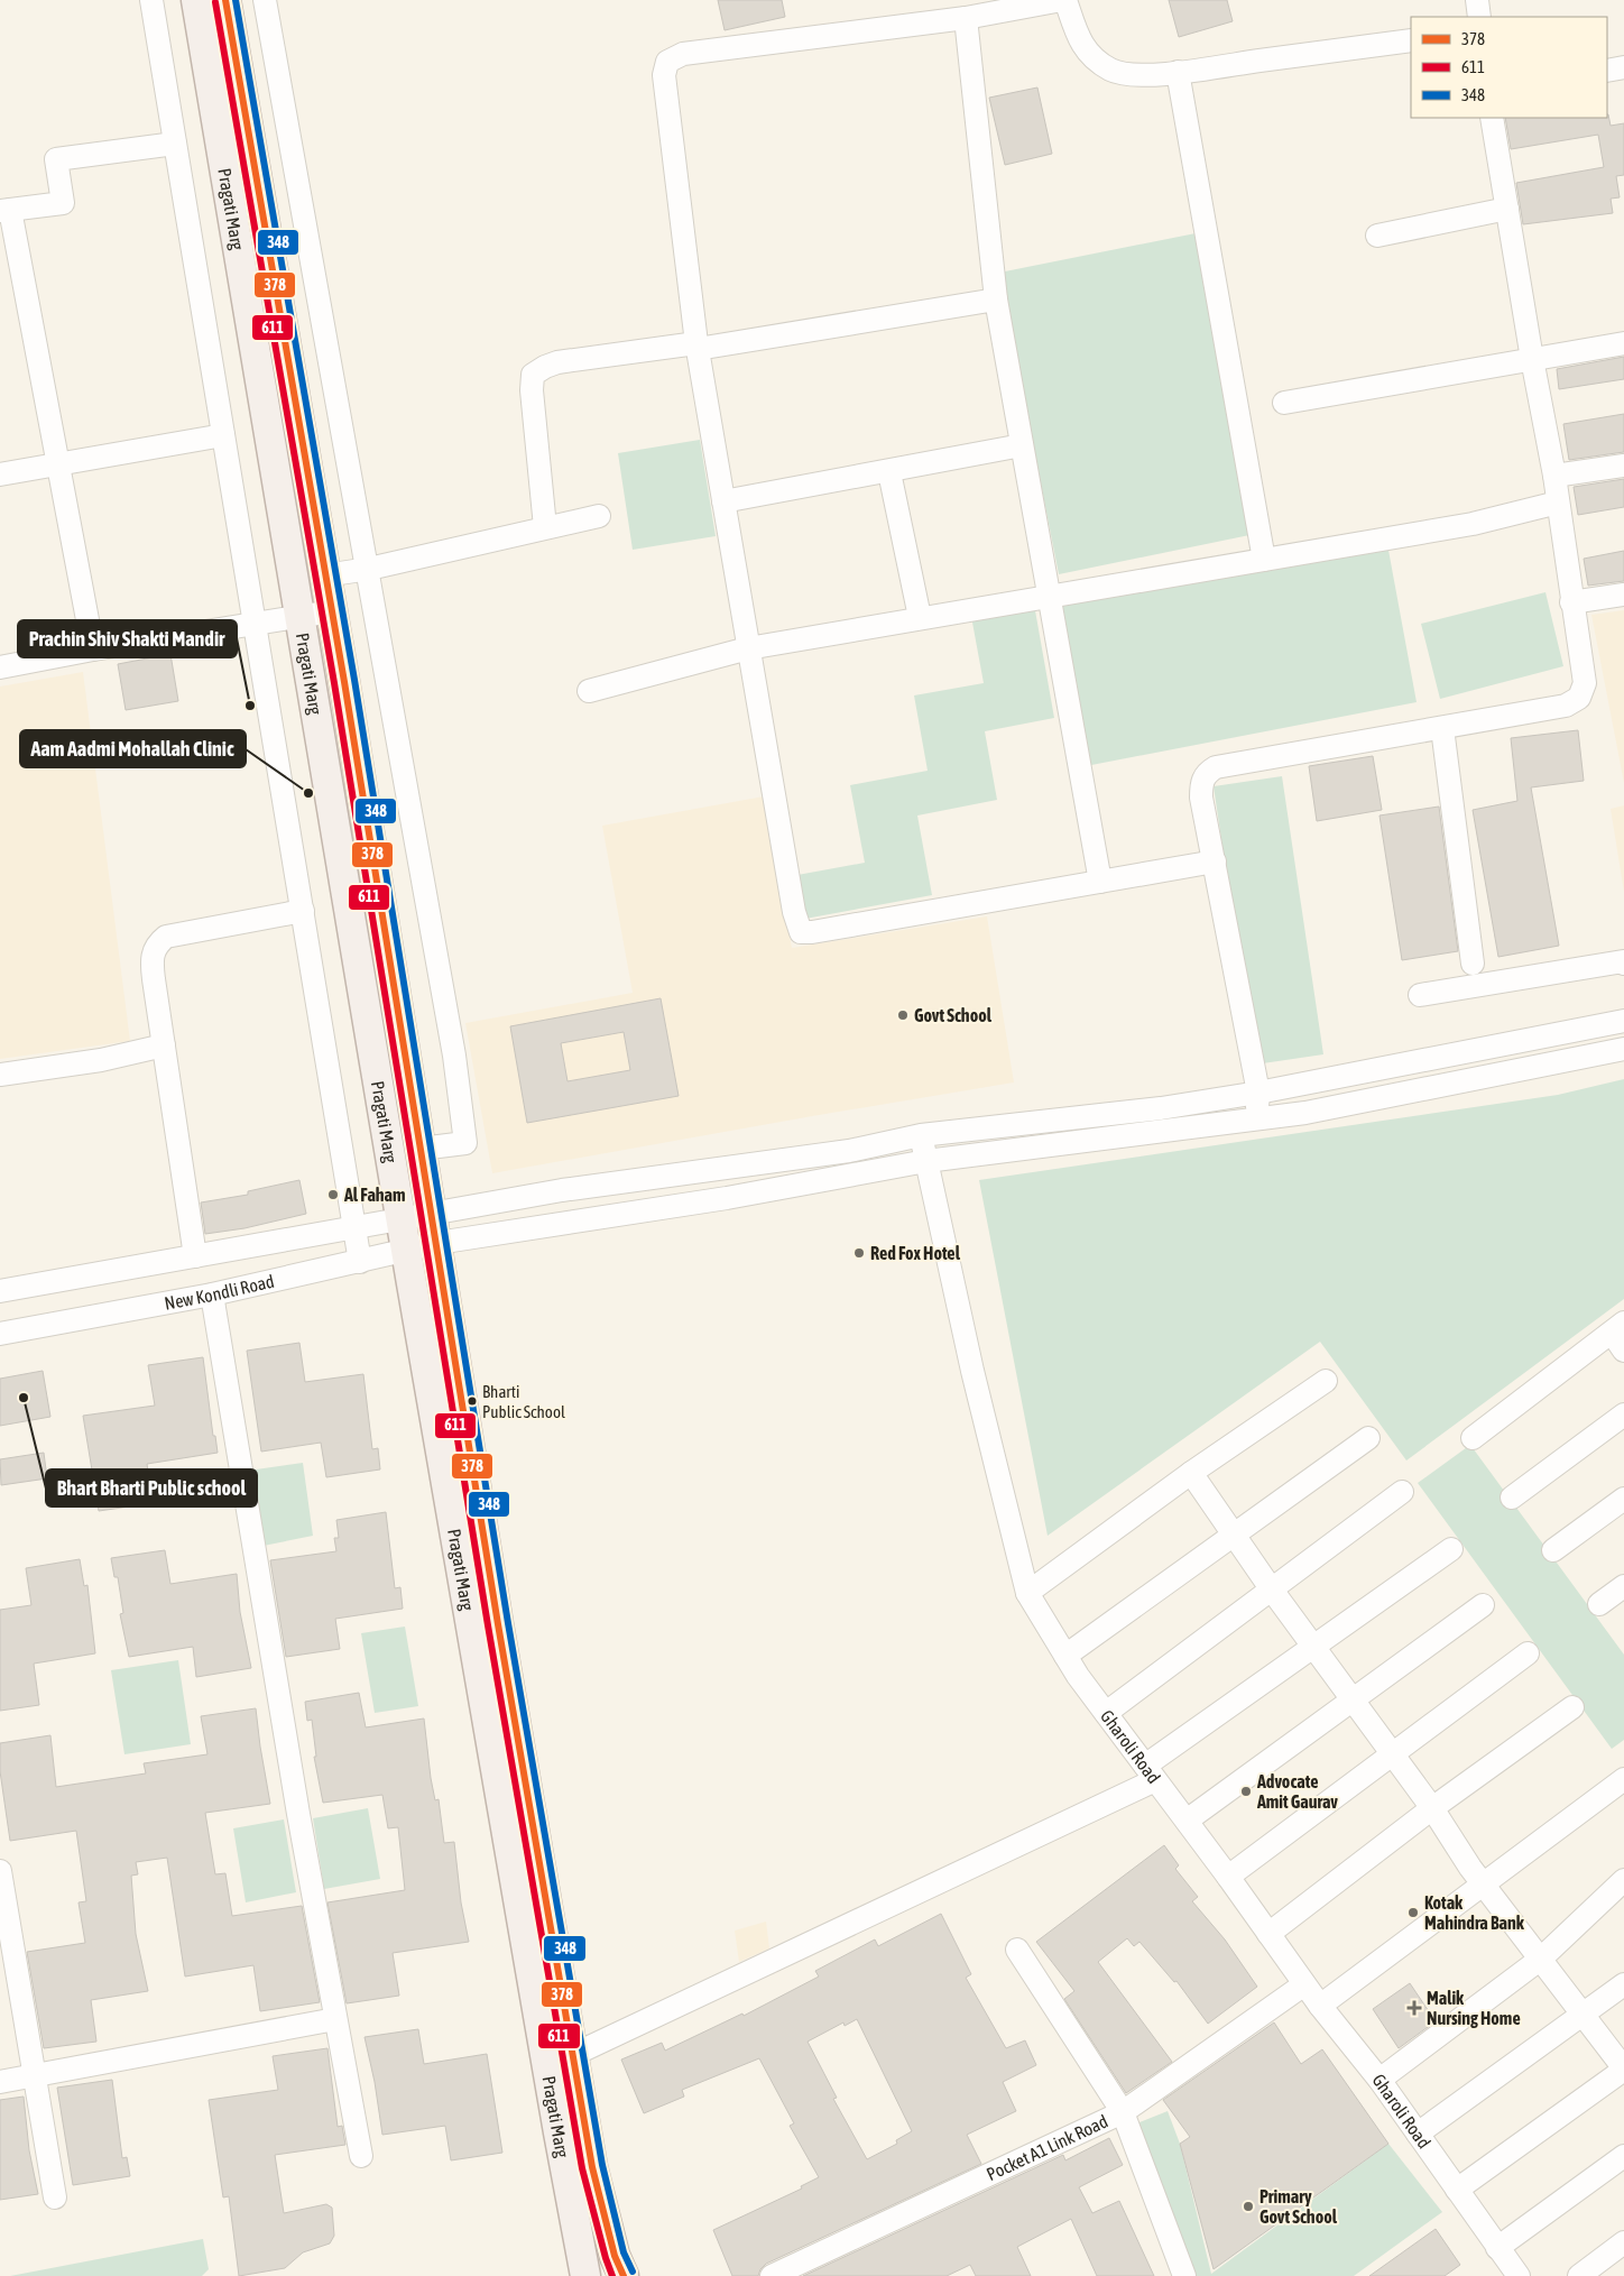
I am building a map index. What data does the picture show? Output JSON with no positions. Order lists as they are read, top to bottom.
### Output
{
  "streets": {
    "main road": ["Pragati Marg"],
    "street": ["New Kondli Road", "Gharoli Road", "Pocket A1 Link Road"]
  },
  "crossings": [
    ["Pragati Marg", "New Kondli Road"],
    ["New Kondli Road", "Gharoli Road"],
    ["Gharoli Road", "Pocket A1 Link Road"]
  ],
  "places": {
    "other": [
      "Prachin Shiv Shakti Mandir",
      "Aam Aadmi Mohallah Clinic",
      "Govt School",
      "Al Faham",
      "Red Fox Hotel",
      "Bhart Bharti Public school",
      "Bharti Public School",
      "Advocate Amit Gaurav",
      "Kotak Mahindra Bank",
      "Primary Govt School"
    ],
    "health": ["Malik Nursing Home"]
  },
  "lines": ["transit line 378", "transit line 348", "transit line 611"],
  "legend": ["378", "611", "348"]
}
